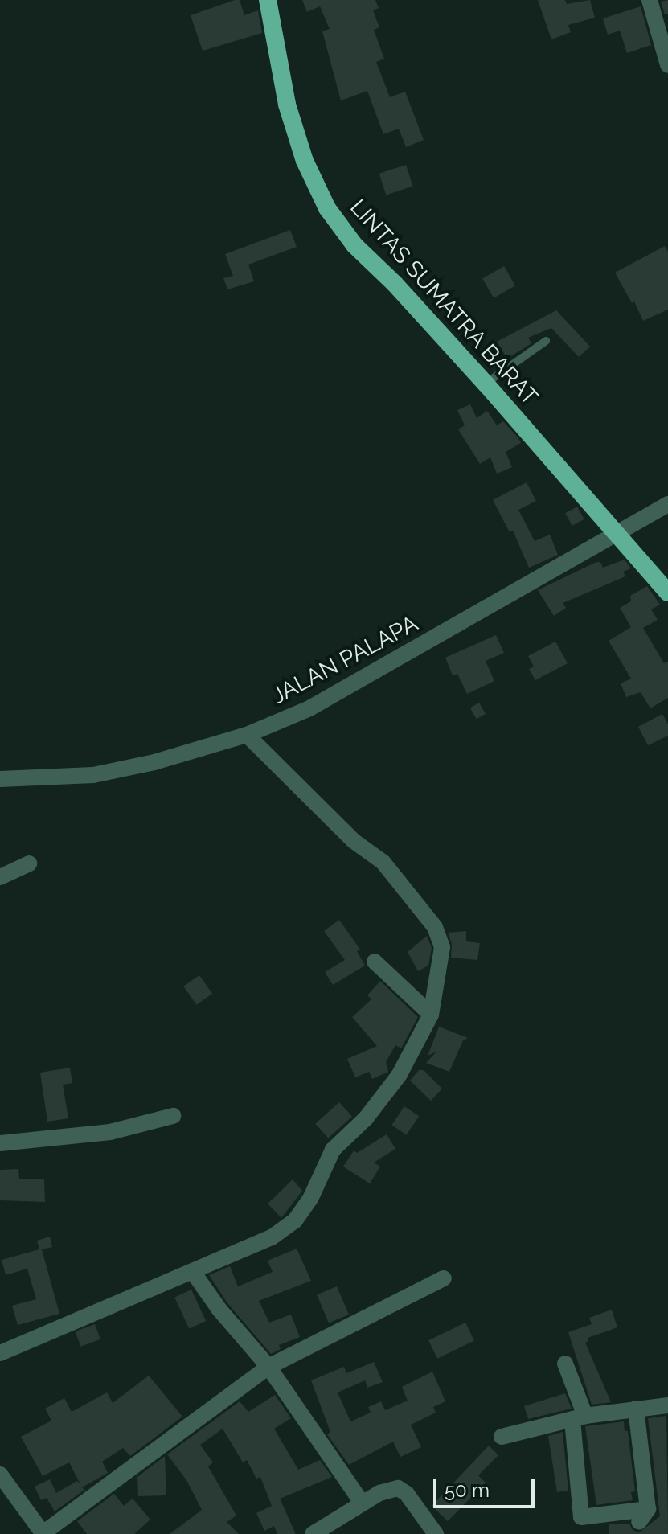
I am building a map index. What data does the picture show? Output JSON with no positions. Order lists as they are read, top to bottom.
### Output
{
  "streets": {
    "highway": ["LINTAS SUMATRA BARAT"],
    "street": ["JALAN PALAPA"]
  },
  "crossings": [
    ["LINTAS SUMATRA BARAT", "JALAN PALAPA"]
  ],
  "scale_bar": "50 m"
}
